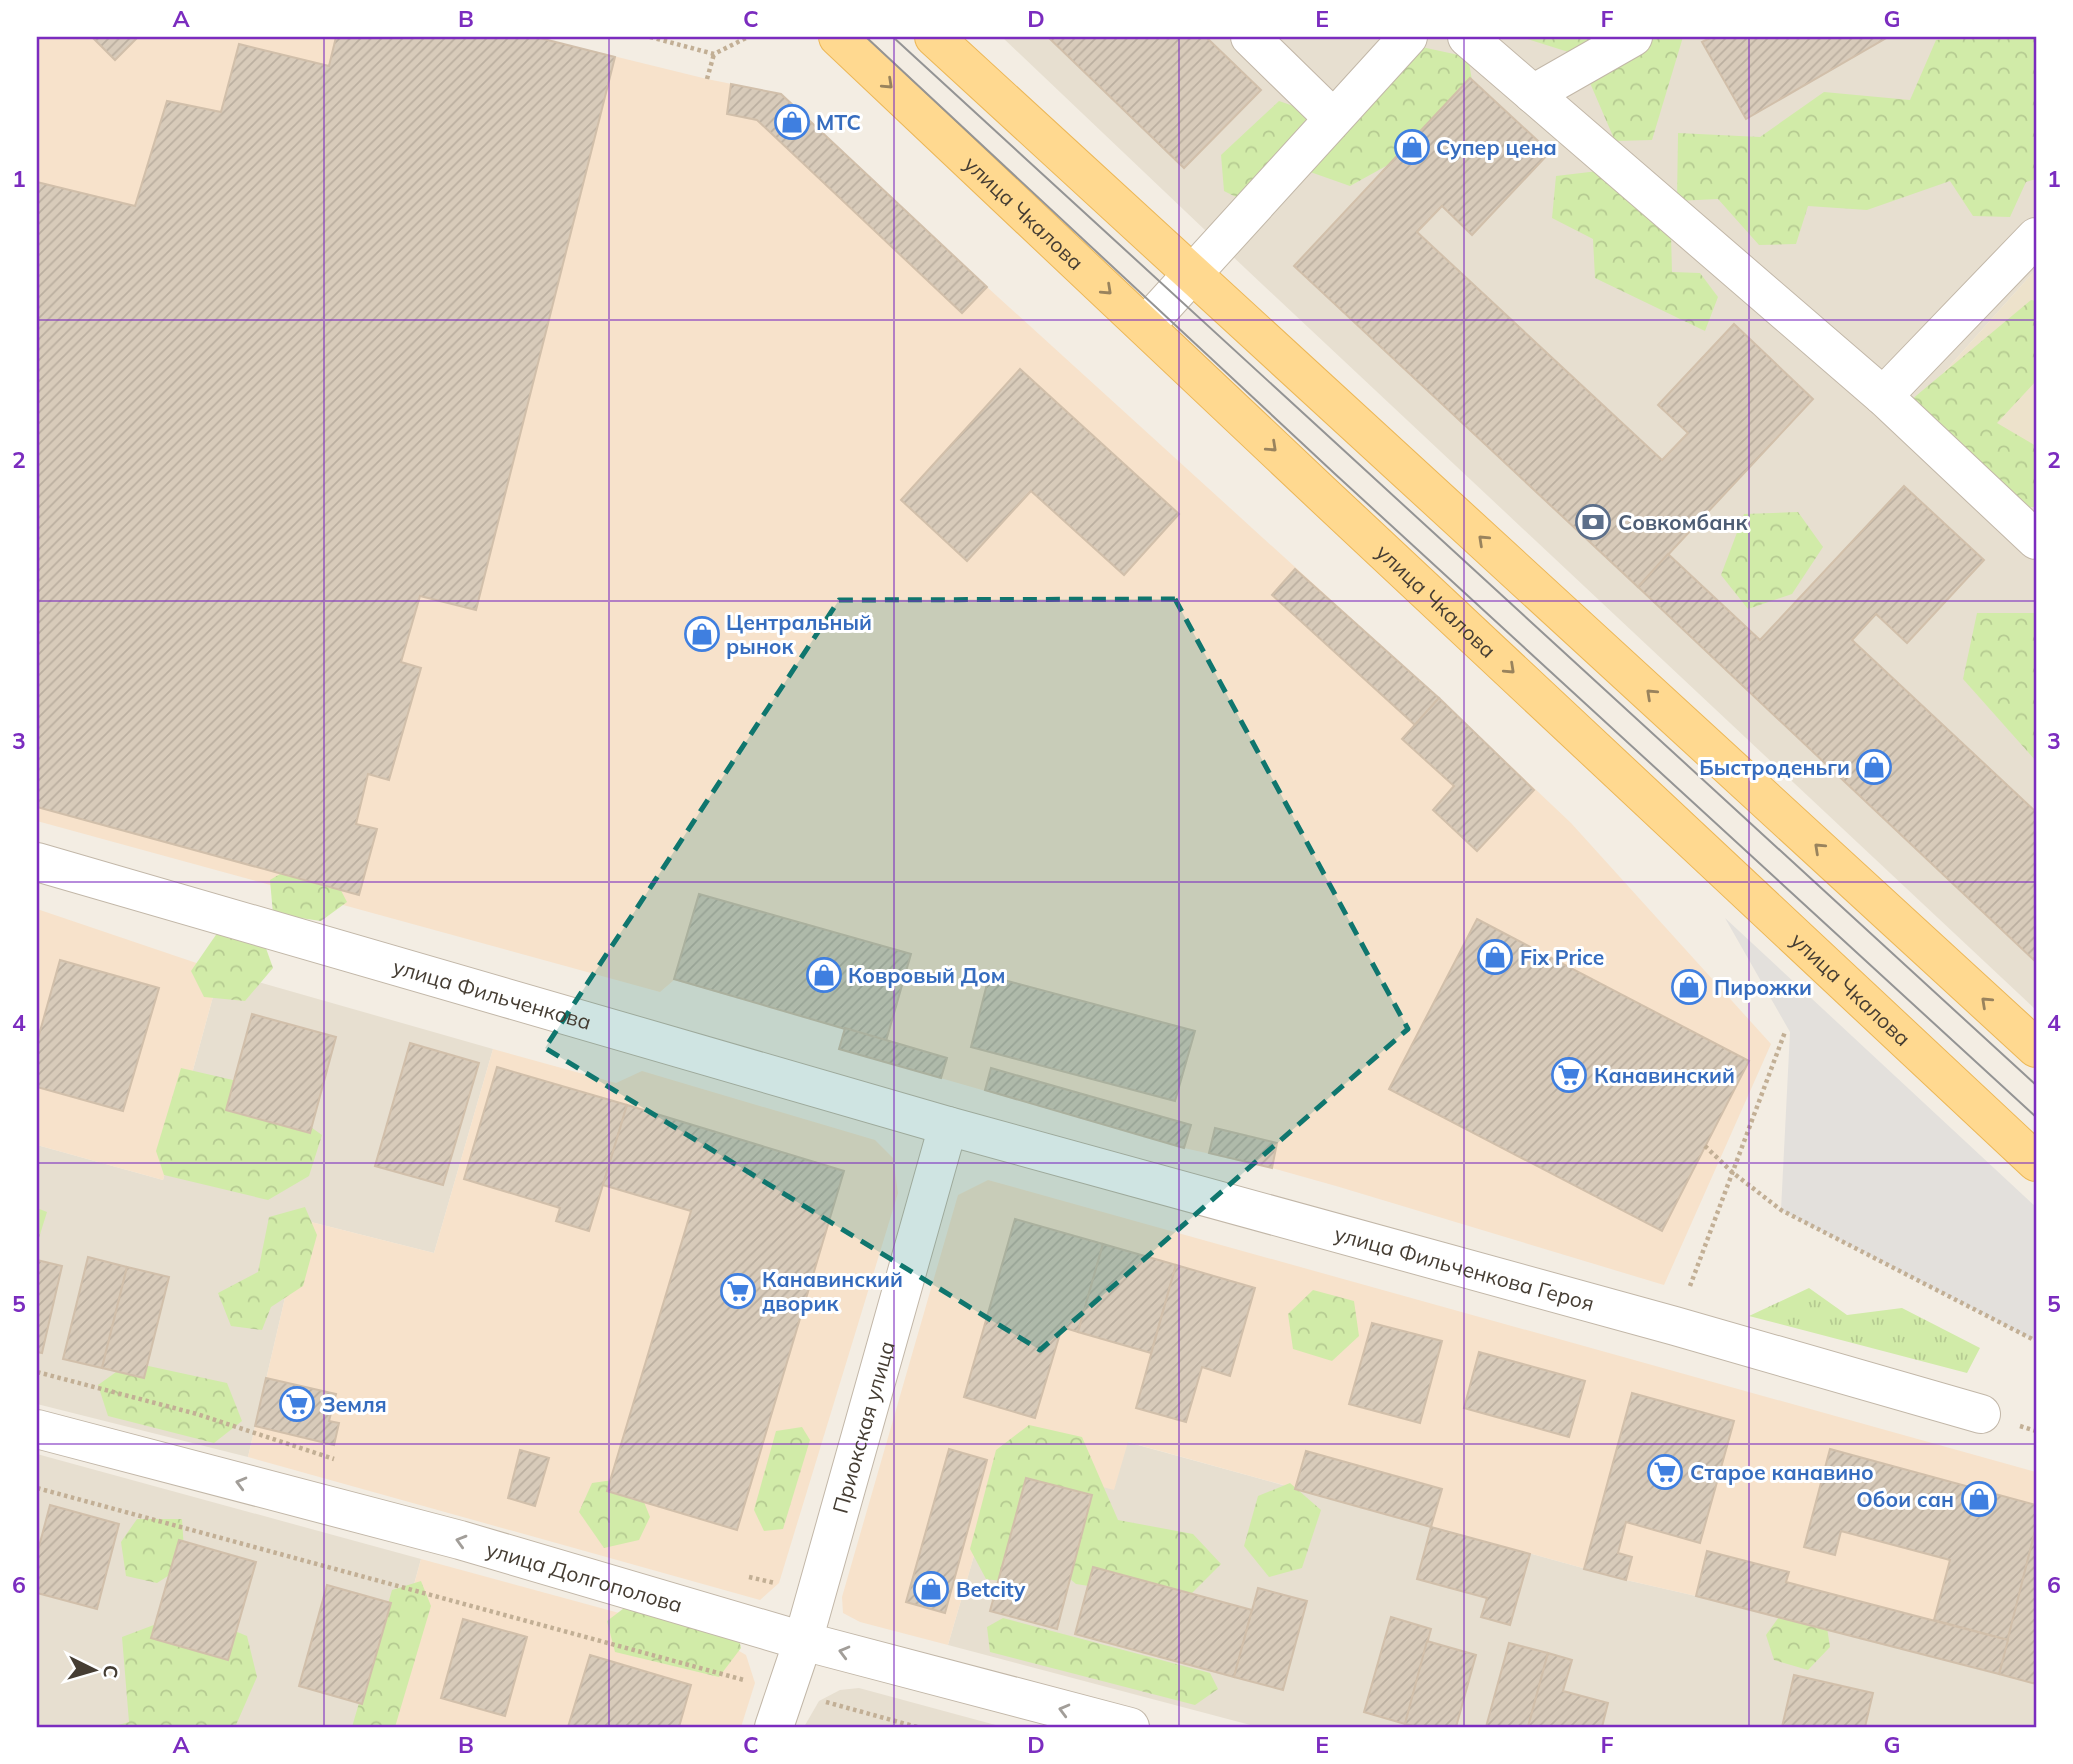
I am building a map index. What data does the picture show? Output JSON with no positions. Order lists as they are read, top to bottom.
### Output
{
  "streets": {
    "main road": ["улица Чкалова"],
    "street": [
      "улица Фильченкова",
      "улица Фильченкова Героя",
      "Приокская улица",
      "улица Долгополова"
    ]
  },
  "crossings": [
    ["улица Фильченкова", "улица Фильченкова Героя"],
    ["улица Фильченкова", "Приокская улица"],
    ["улица Фильченкова Героя", "Приокская улица"],
    ["Приокская улица", "улица Долгополова"]
  ],
  "one_way": ["улица Долгополова"],
  "places": {
    "shop": [
      "МТС",
      "Супер цена",
      "Центральный рынок",
      "Быстроденьги",
      "Fix Price",
      "Ковровый Дом",
      "Пирожки",
      "Обои сан",
      "Betcity"
    ],
    "bank": ["Совкомбанк"],
    "supermarket": [
      "Канавинский",
      "Канавинский дворик",
      "Земля",
      "Старое канавино"
    ]
  },
  "north": "right",
  "grid": {
    "columns": [
      "A",
      "B",
      "C",
      "D",
      "E",
      "F",
      "G"
    ],
    "rows": [
      "1",
      "2",
      "3",
      "4",
      "5",
      "6"
    ]
  }
}
